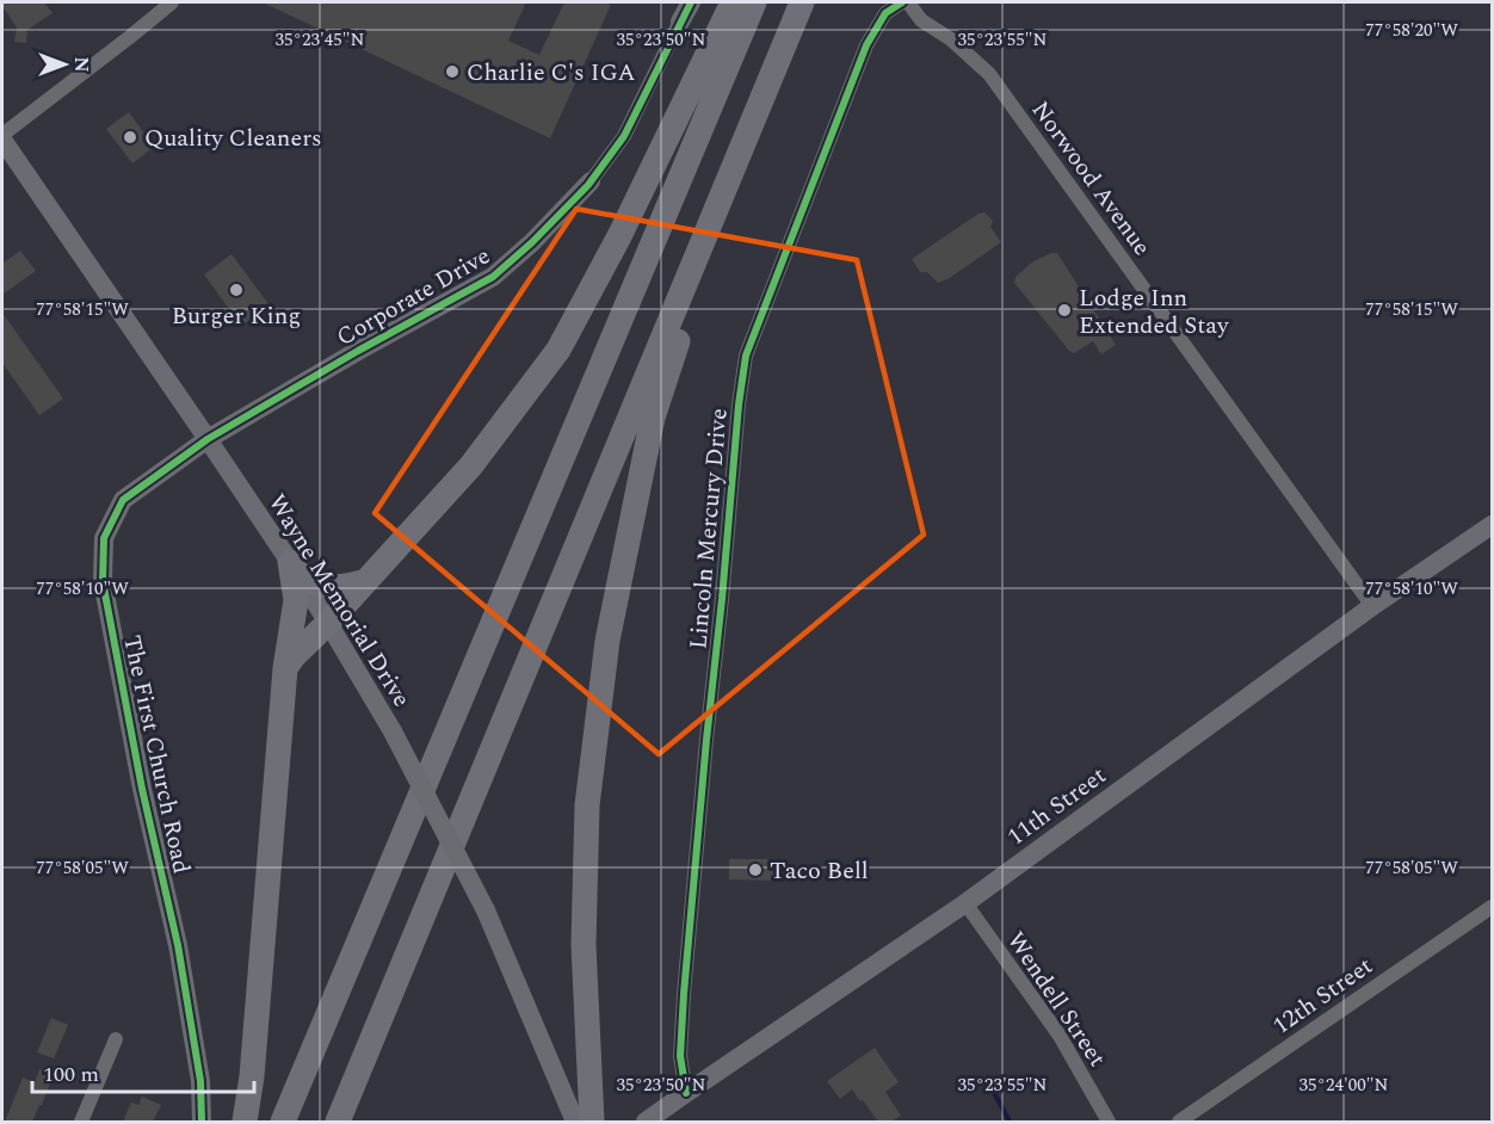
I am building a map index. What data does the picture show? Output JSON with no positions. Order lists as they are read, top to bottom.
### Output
{
  "streets": {
    "street": [
      "Norwood Avenue",
      "Corporate Drive",
      "Lincoln Mercury Drive",
      "Wayne Memorial Drive",
      "The First Church Road",
      "11th Street",
      "12th Street",
      "Wendell Street"
    ]
  },
  "crossings": [
    ["Norwood Avenue", "11th Street"],
    ["Corporate Drive", "Wayne Memorial Drive"],
    ["Corporate Drive", "The First Church Road"],
    ["Lincoln Mercury Drive", "11th Street"],
    ["Wayne Memorial Drive", "The First Church Road"],
    ["11th Street", "Wendell Street"]
  ],
  "places": [
    "Charlie C's IGA",
    "Quality Cleaners",
    "Burger King",
    "Lodge Inn Extended Stay",
    "Taco Bell"
  ],
  "scale_bar": "100 m",
  "north": "right",
  "coordinates": [
    "77°58'20\"W",
    "35°23'45\"N",
    "35°23'50\"N",
    "35°23'55\"N",
    "77°58'15\"W",
    "77°58'10\"W",
    "77°58'05\"W",
    "35°24'00\"N"
  ]
}
